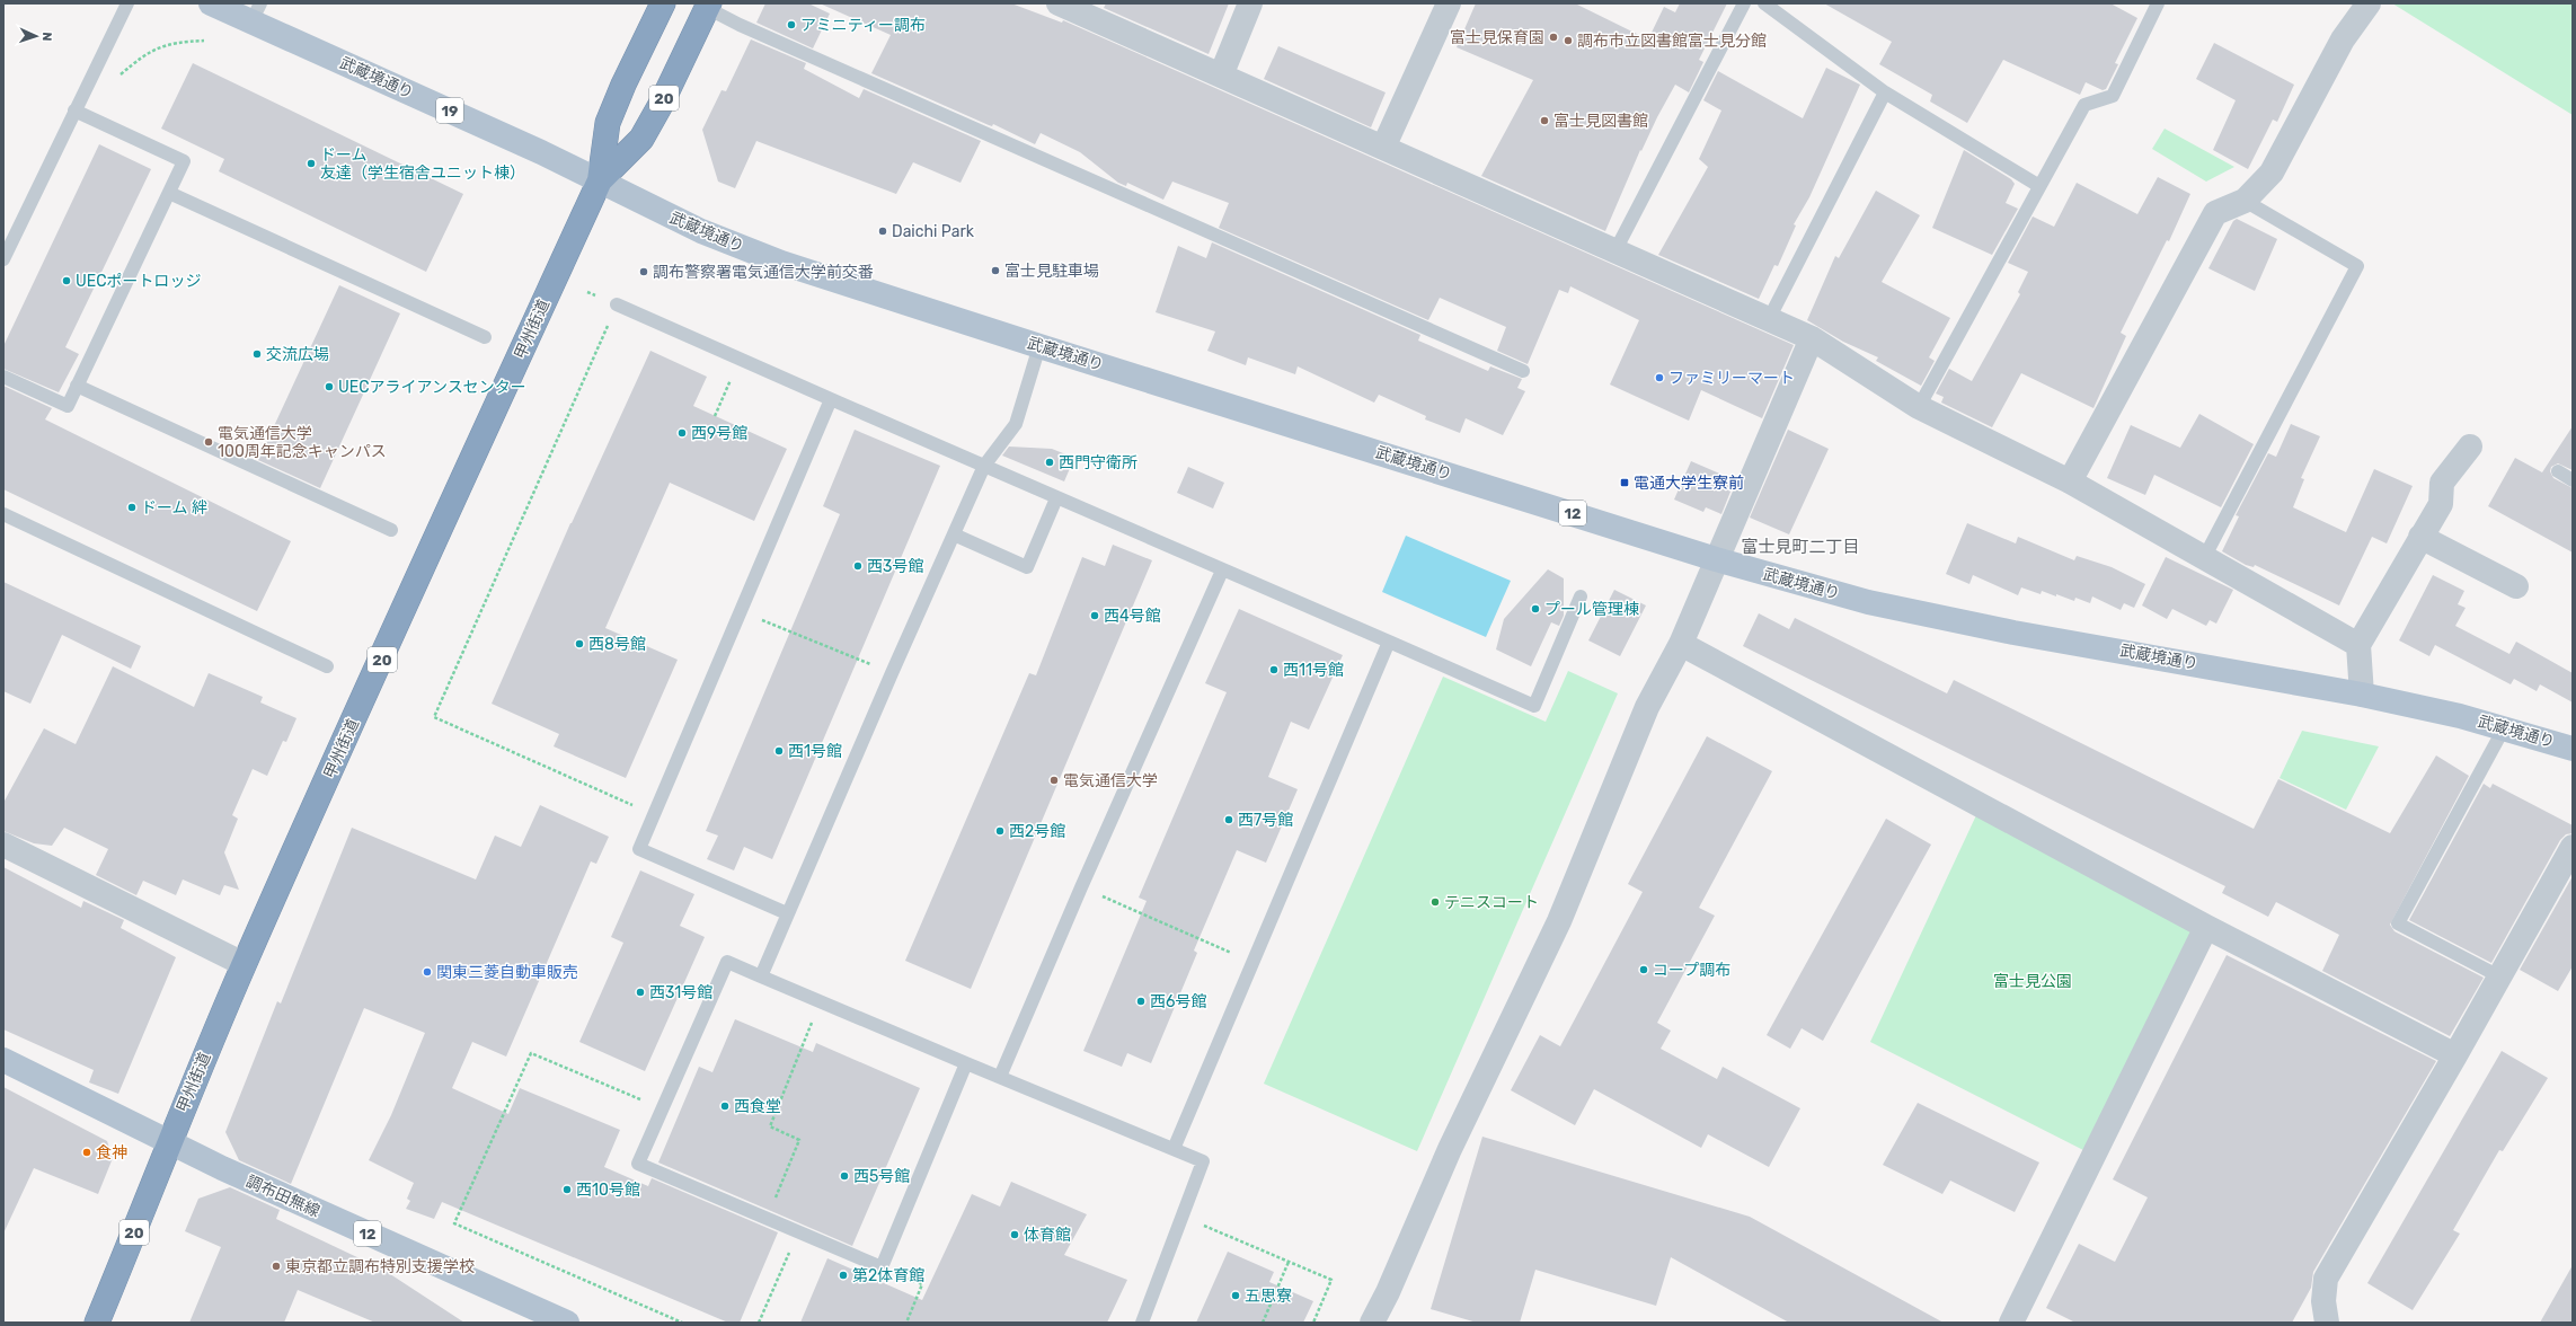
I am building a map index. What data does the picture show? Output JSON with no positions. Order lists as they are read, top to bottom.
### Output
{
  "streets": {
    "highway": ["20", "甲州街道"],
    "main road": [
      "武蔵境通り",
      "19",
      "12",
      "調布田無線"
    ]
  },
  "crossings": [
    ["武蔵境通り", "19"],
    ["武蔵境通り", "甲州街道"],
    ["甲州街道", "調布田無線"]
  ],
  "districts": ["富士見町二丁目"],
  "parks": ["富士見公園"],
  "places": {
    "other": [
      "アミニティー調布",
      "富士見保育園",
      "調布市立図書館富士見分館",
      "富士見図書館",
      "ドーム 友達（学生宿舎ユニット棟）",
      "Daichi Park",
      "富士見駐車場",
      "調布警察署電気通信大学前交番",
      "UECポートロッジ",
      "交流広場",
      "ファミリーマート",
      "UECアライアンスセンター",
      "西9号館",
      "電気通信大学 100周年記念キャンパス",
      "西門守衛所",
      "ドーム 絆",
      "西3号館",
      "プール管理棟",
      "西4号館",
      "西8号館",
      "西11号館",
      "西1号館",
      "電気通信大学",
      "西7号館",
      "西2号館",
      "テニスコート",
      "コープ調布",
      "関東三菱自動車販売",
      "西31号館",
      "西6号館",
      "西食堂",
      "食神",
      "西5号館",
      "西10号館",
      "体育館",
      "東京都立調布特別支援学校",
      "第2体育館",
      "五思寮"
    ],
    "transit": ["電通大学生寮前"]
  },
  "north": "right"
}
